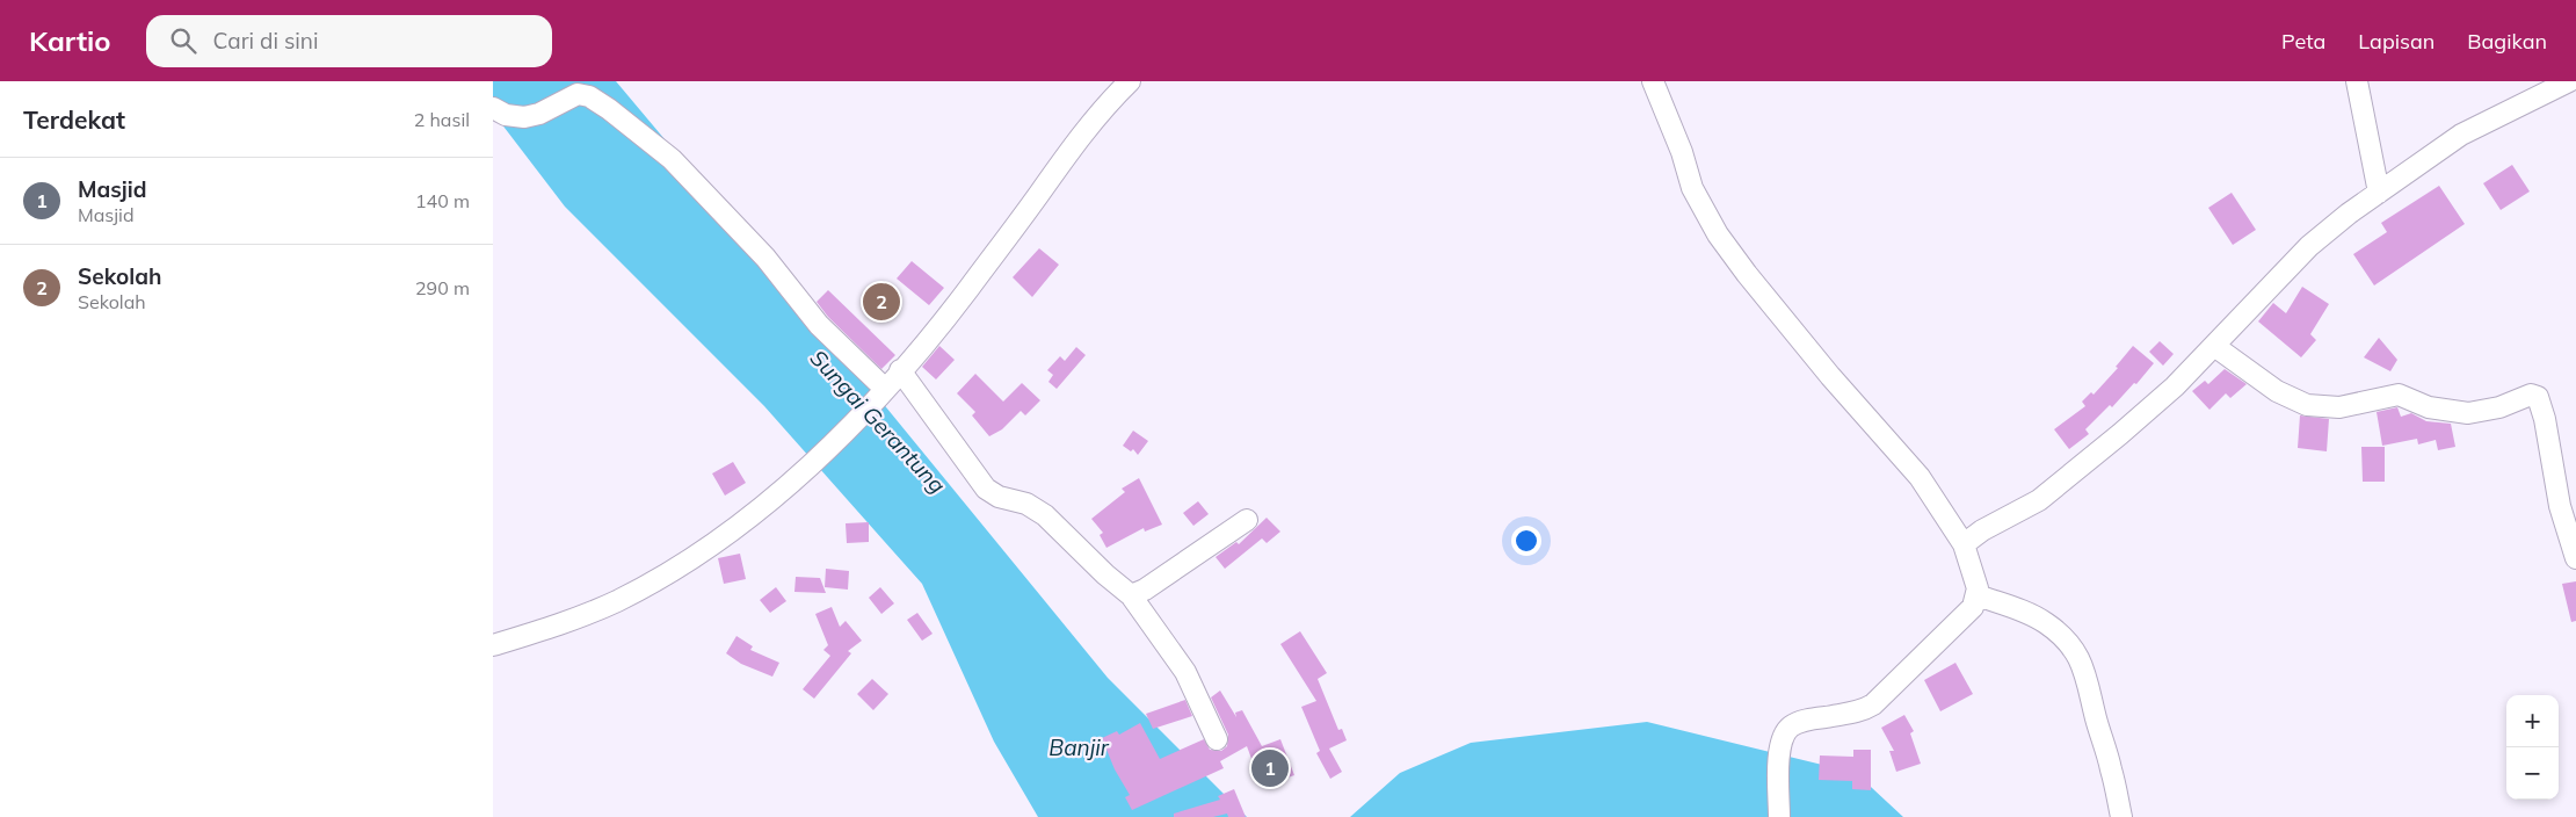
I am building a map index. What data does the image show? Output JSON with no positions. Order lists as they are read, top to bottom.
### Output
{
  "water": ["Sungai Gerantung", "Banjir"],
  "page": {
    "header": "Kartio",
    "search": "Cari di sini",
    "nav": ["Peta", "Lapisan", "Bagikan"],
    "heading": ["Terdekat", "2 hasil"],
    "list": [
      {
        "mark": "1",
        "name": "Masjid",
        "note": "Masjid",
        "value": "140 m"
      },
      {
        "mark": "2",
        "name": "Sekolah",
        "note": "Sekolah",
        "value": "290 m"
      }
    ],
    "pins": ["2", "1"],
    "map_buttons": ["+", "−"]
  }
}
